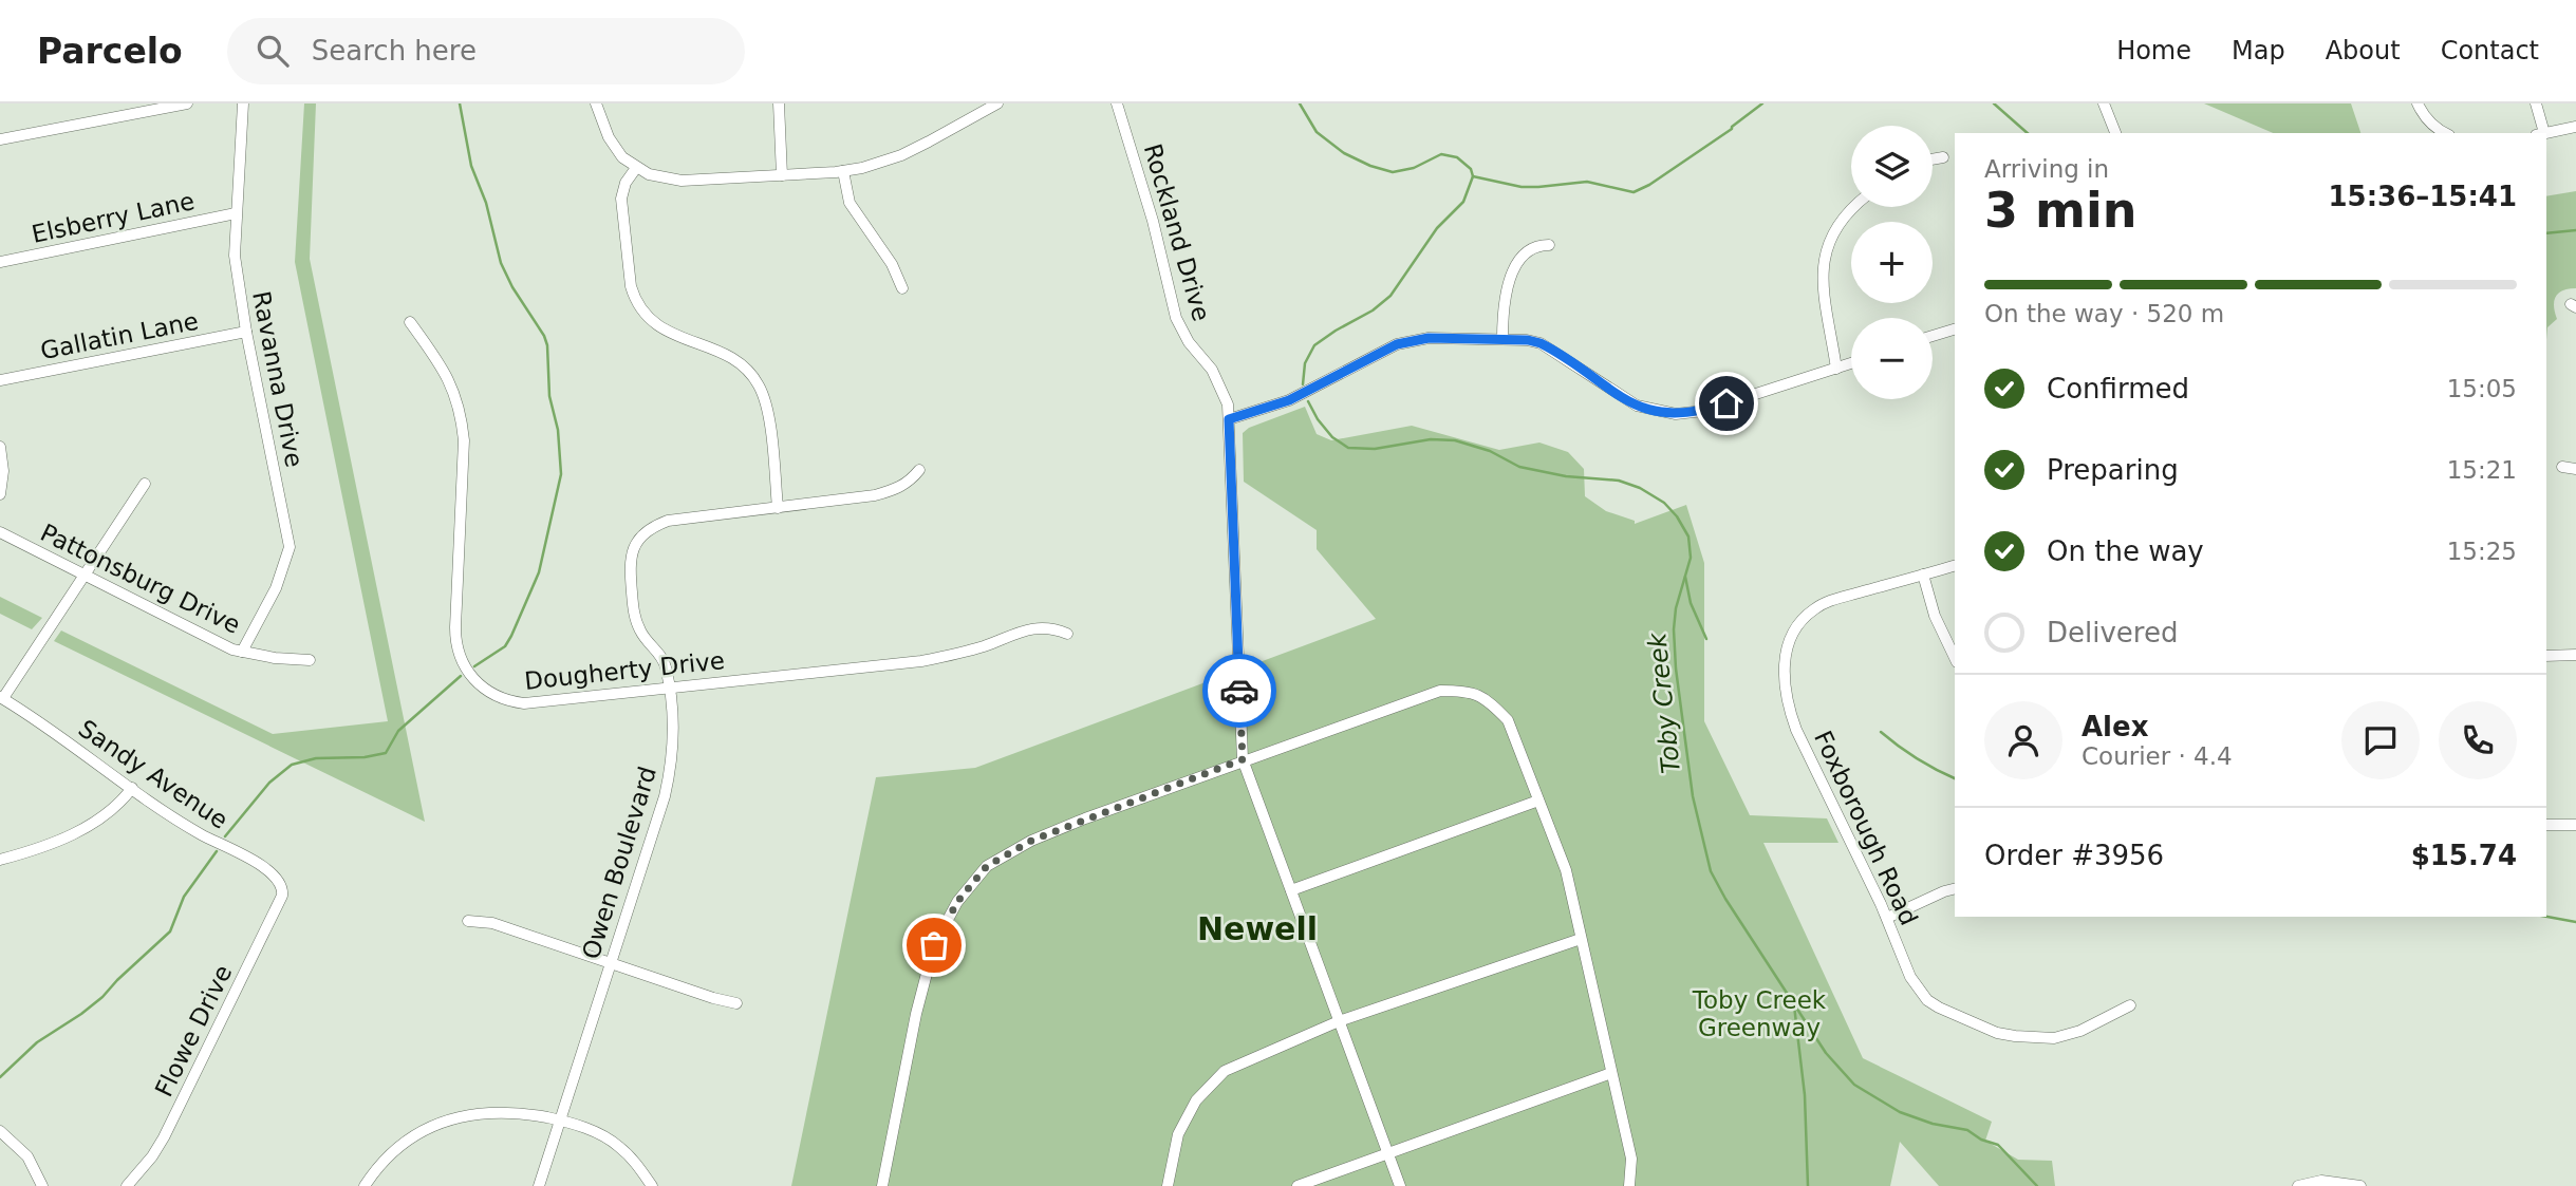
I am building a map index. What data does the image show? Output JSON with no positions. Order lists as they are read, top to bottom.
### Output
{
  "streets": {
    "street": [
      "Elsberry Lane",
      "Rockland Drive",
      "Gallatin Lane",
      "Ravanna Drive",
      "Pattonsburg Drive",
      "Dougherty Drive",
      "Sandy Avenue",
      "Foxborough Road",
      "Owen Boulevard",
      "Flowe Drive"
    ]
  },
  "crossings": [
    ["Elsberry Lane", "Ravanna Drive"],
    ["Gallatin Lane", "Ravanna Drive"],
    ["Ravanna Drive", "Pattonsburg Drive"],
    ["Dougherty Drive", "Owen Boulevard"],
    ["Sandy Avenue", "Flowe Drive"]
  ],
  "districts": ["Newell"],
  "water": ["Toby Creek"],
  "parks": ["Toby Creek Greenway"],
  "page": {
    "header": "Parcelo",
    "search": "Search here",
    "nav": [
      "Home",
      "Map",
      "About",
      "Contact"
    ],
    "map_buttons": ["+", "−"],
    "heading": ["3 min", "Arriving in", "15:36–15:41"],
    "panel": [
      "Alex",
      "Courier · 4.4",
      "Order #3956",
      "$15.74"
    ],
    "bar": "On the way · 520 m",
    "list": [
      ["Confirmed", "15:05"],
      ["Preparing", "15:21"],
      ["On the way", "15:25"],
      "Delivered"
    ]
  }
}
